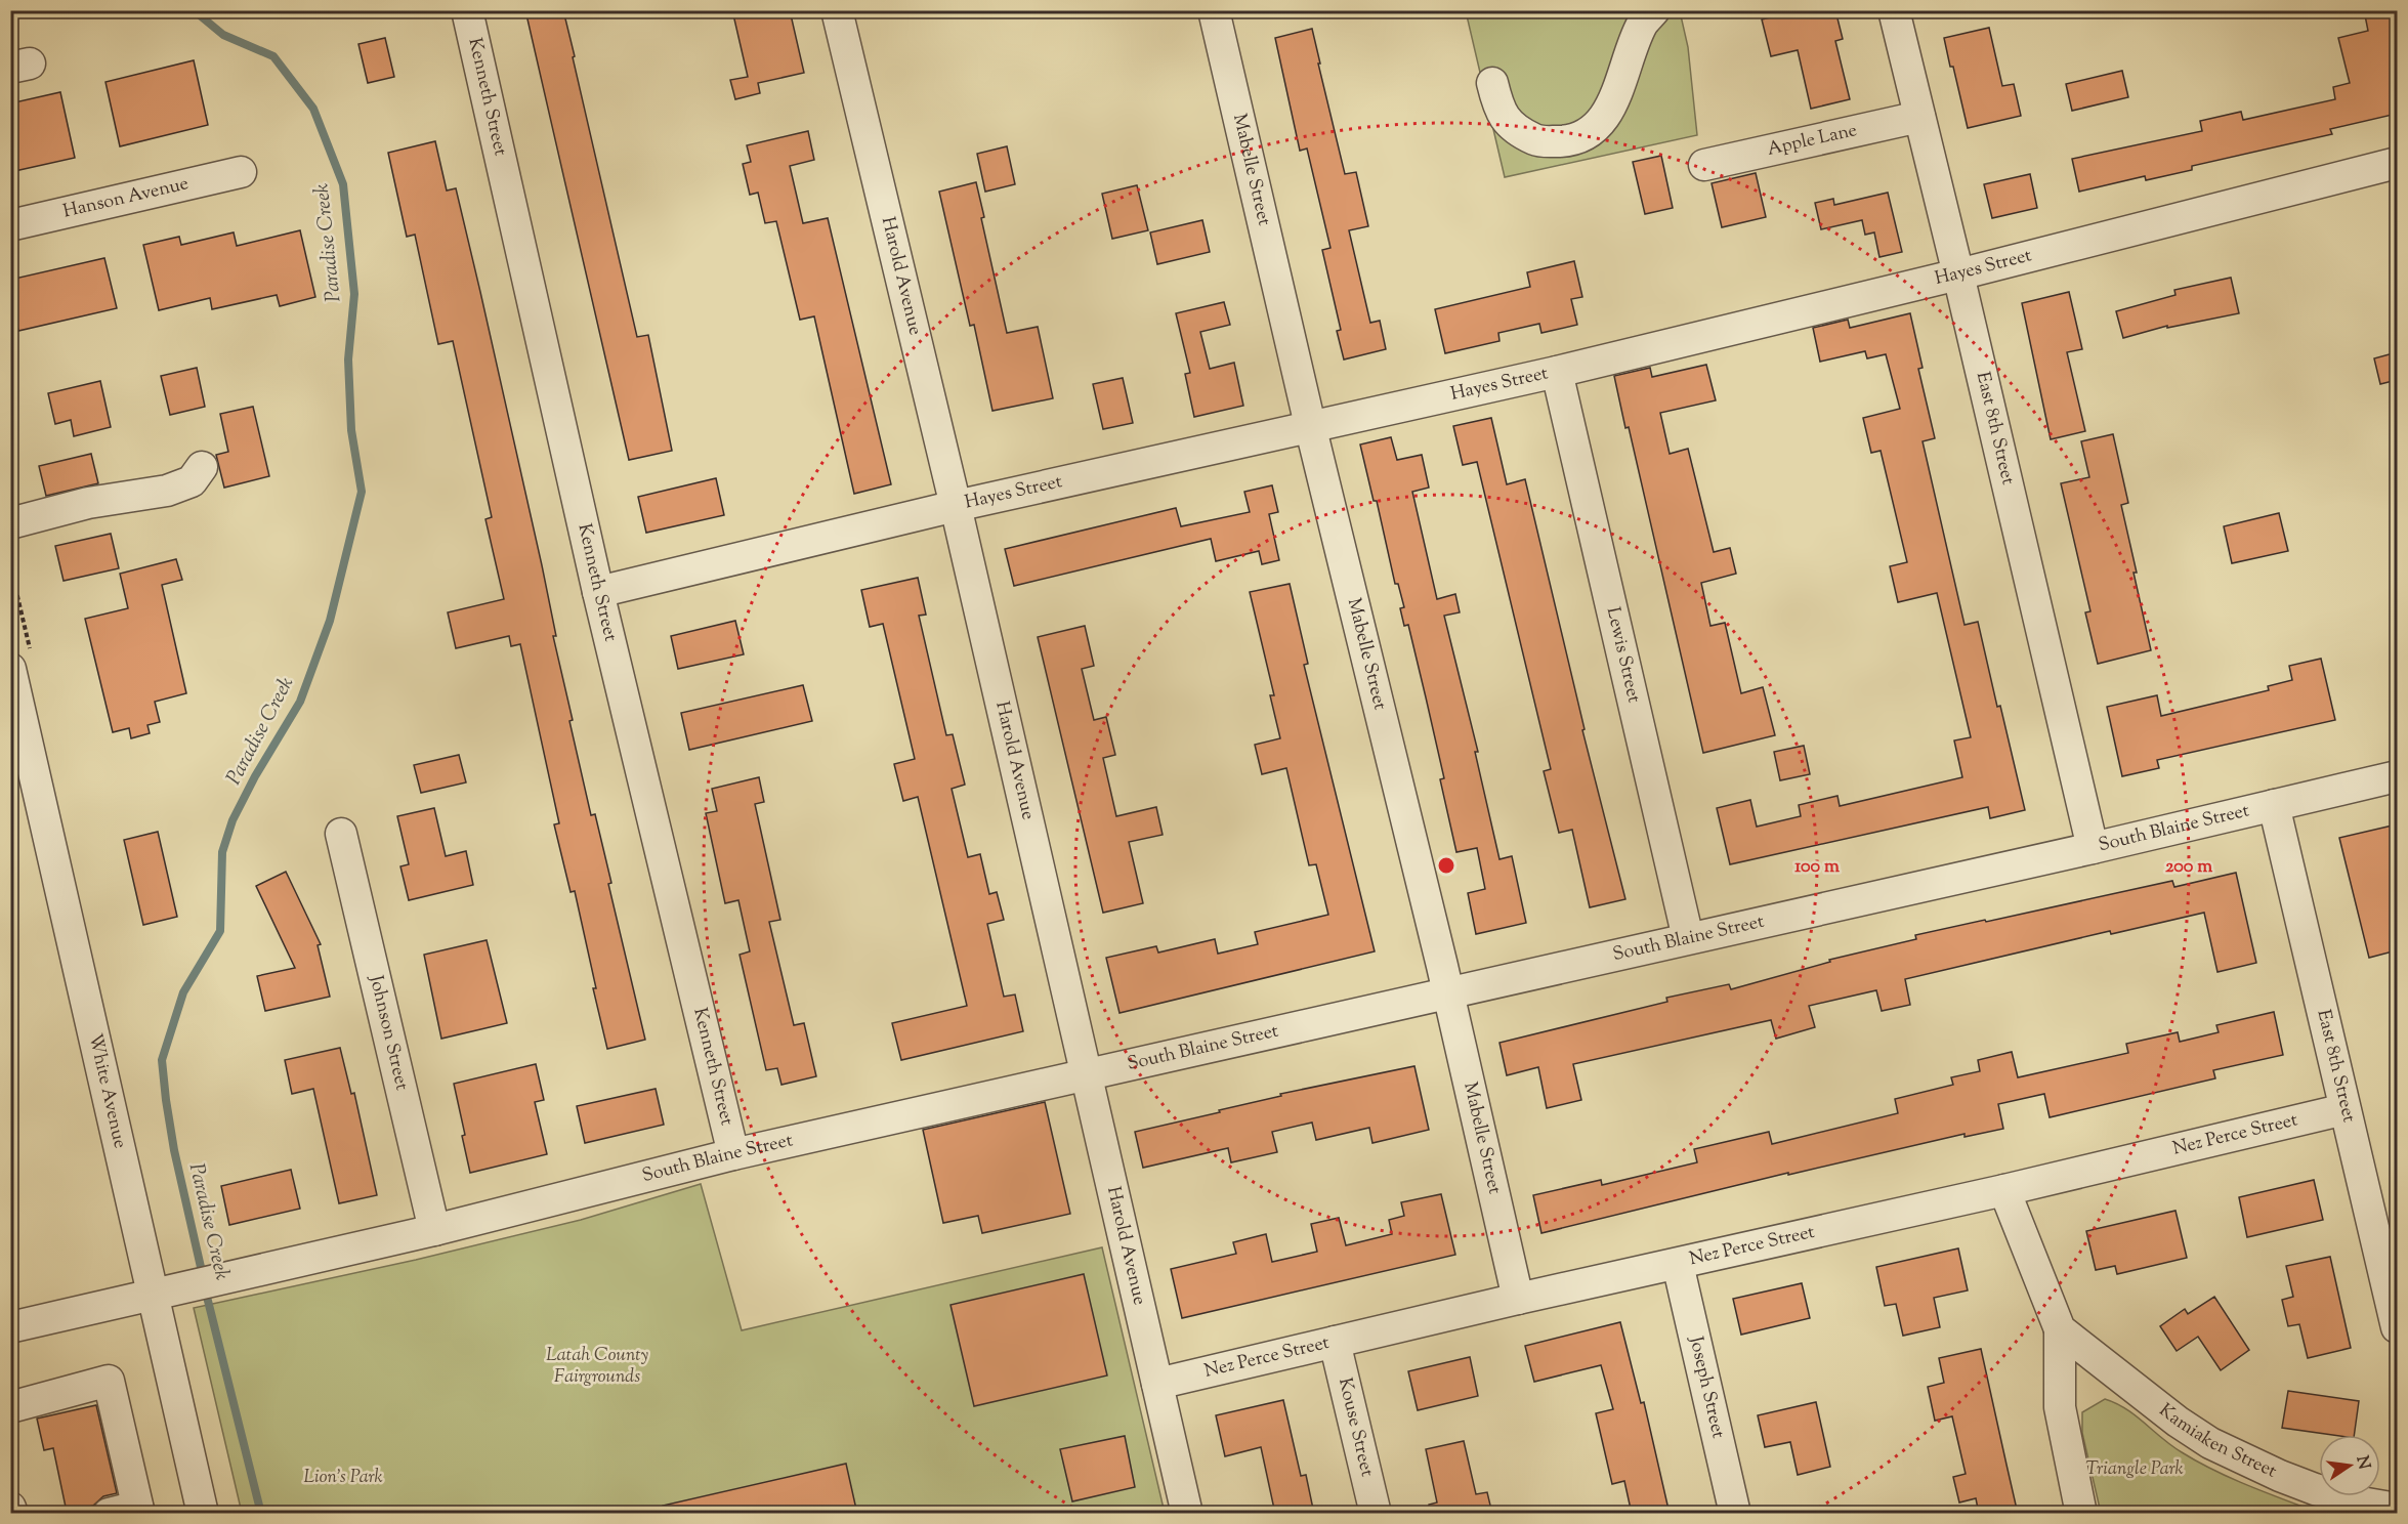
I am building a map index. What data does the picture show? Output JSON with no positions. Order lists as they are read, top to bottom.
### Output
{
  "streets": {
    "street": [
      "Kenneth Street",
      "Apple Lane",
      "Mabelle Street",
      "Hanson Avenue",
      "Hayes Street",
      "Harold Avenue",
      "East 8th Street",
      "Lewis Street",
      "South Blaine Street",
      "Johnson Street",
      "White Avenue",
      "Nez Perce Street",
      "Joseph Street",
      "Kouse Street",
      "Kamiaken Street"
    ]
  },
  "crossings": [
    ["Kenneth Street", "Hayes Street"],
    ["Kenneth Street", "South Blaine Street"],
    ["Apple Lane", "East 8th Street"],
    ["Mabelle Street", "Hayes Street"],
    ["Mabelle Street", "South Blaine Street"],
    ["Mabelle Street", "Nez Perce Street"],
    ["Hayes Street", "Harold Avenue"],
    ["Hayes Street", "East 8th Street"],
    ["Hayes Street", "Lewis Street"],
    ["Harold Avenue", "South Blaine Street"],
    ["Harold Avenue", "Nez Perce Street"],
    ["East 8th Street", "South Blaine Street"],
    ["East 8th Street", "Nez Perce Street"],
    ["Lewis Street", "South Blaine Street"],
    ["South Blaine Street", "Johnson Street"],
    ["South Blaine Street", "White Avenue"],
    ["Nez Perce Street", "Joseph Street"],
    ["Nez Perce Street", "Kouse Street"]
  ],
  "water": ["Paradise Creek"],
  "parks": ["Latah County Fairgrounds", "Triangle Park", "Lion's Park"],
  "north": "right",
  "rings": ["100 m", "200 m"]
}
